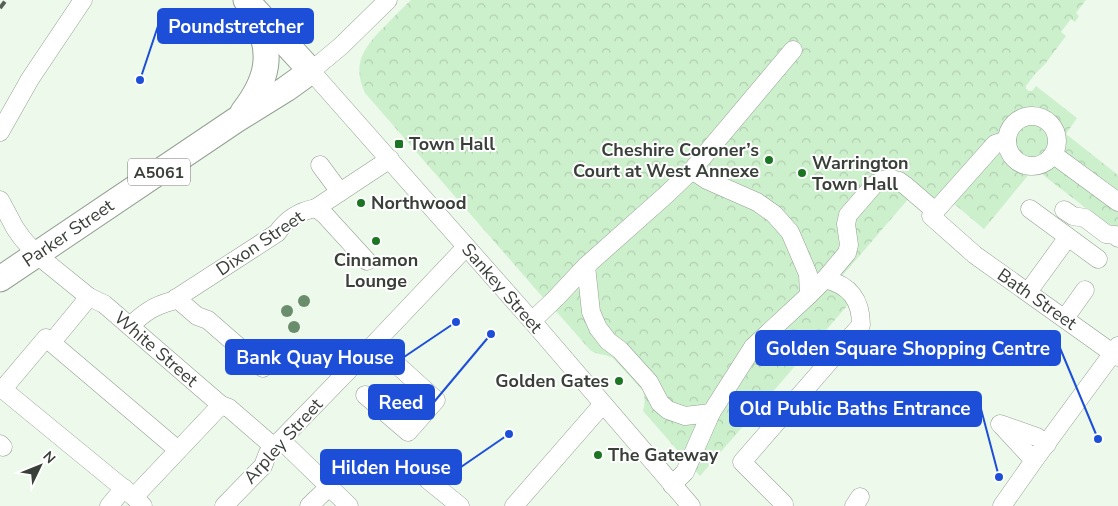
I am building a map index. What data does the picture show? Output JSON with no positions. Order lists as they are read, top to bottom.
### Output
{
  "streets": {
    "highway": ["A5061", "Parker Street"],
    "street": [
      "Dixon Street",
      "Sankey Street",
      "Bath Street",
      "White Street",
      "Arpley Street"
    ]
  },
  "crossings": [
    ["Parker Street", "Sankey Street"],
    ["Parker Street", "White Street"],
    ["Dixon Street", "Sankey Street"],
    ["Dixon Street", "White Street"],
    ["Sankey Street", "Arpley Street"],
    ["White Street", "Arpley Street"]
  ],
  "places": {
    "other": [
      "Poundstretcher",
      "Cheshire Coroner’s Court at West Annexe",
      "Warrington Town Hall",
      "Northwood",
      "Cinnamon Lounge",
      "Bank Quay House",
      "Reed",
      "Golden Gates",
      "Hilden House",
      "Golden Square Shopping Centre",
      "The Gateway",
      "Old Public Baths Entrance"
    ],
    "transit": ["Town Hall"]
  },
  "north": "top right"
}
